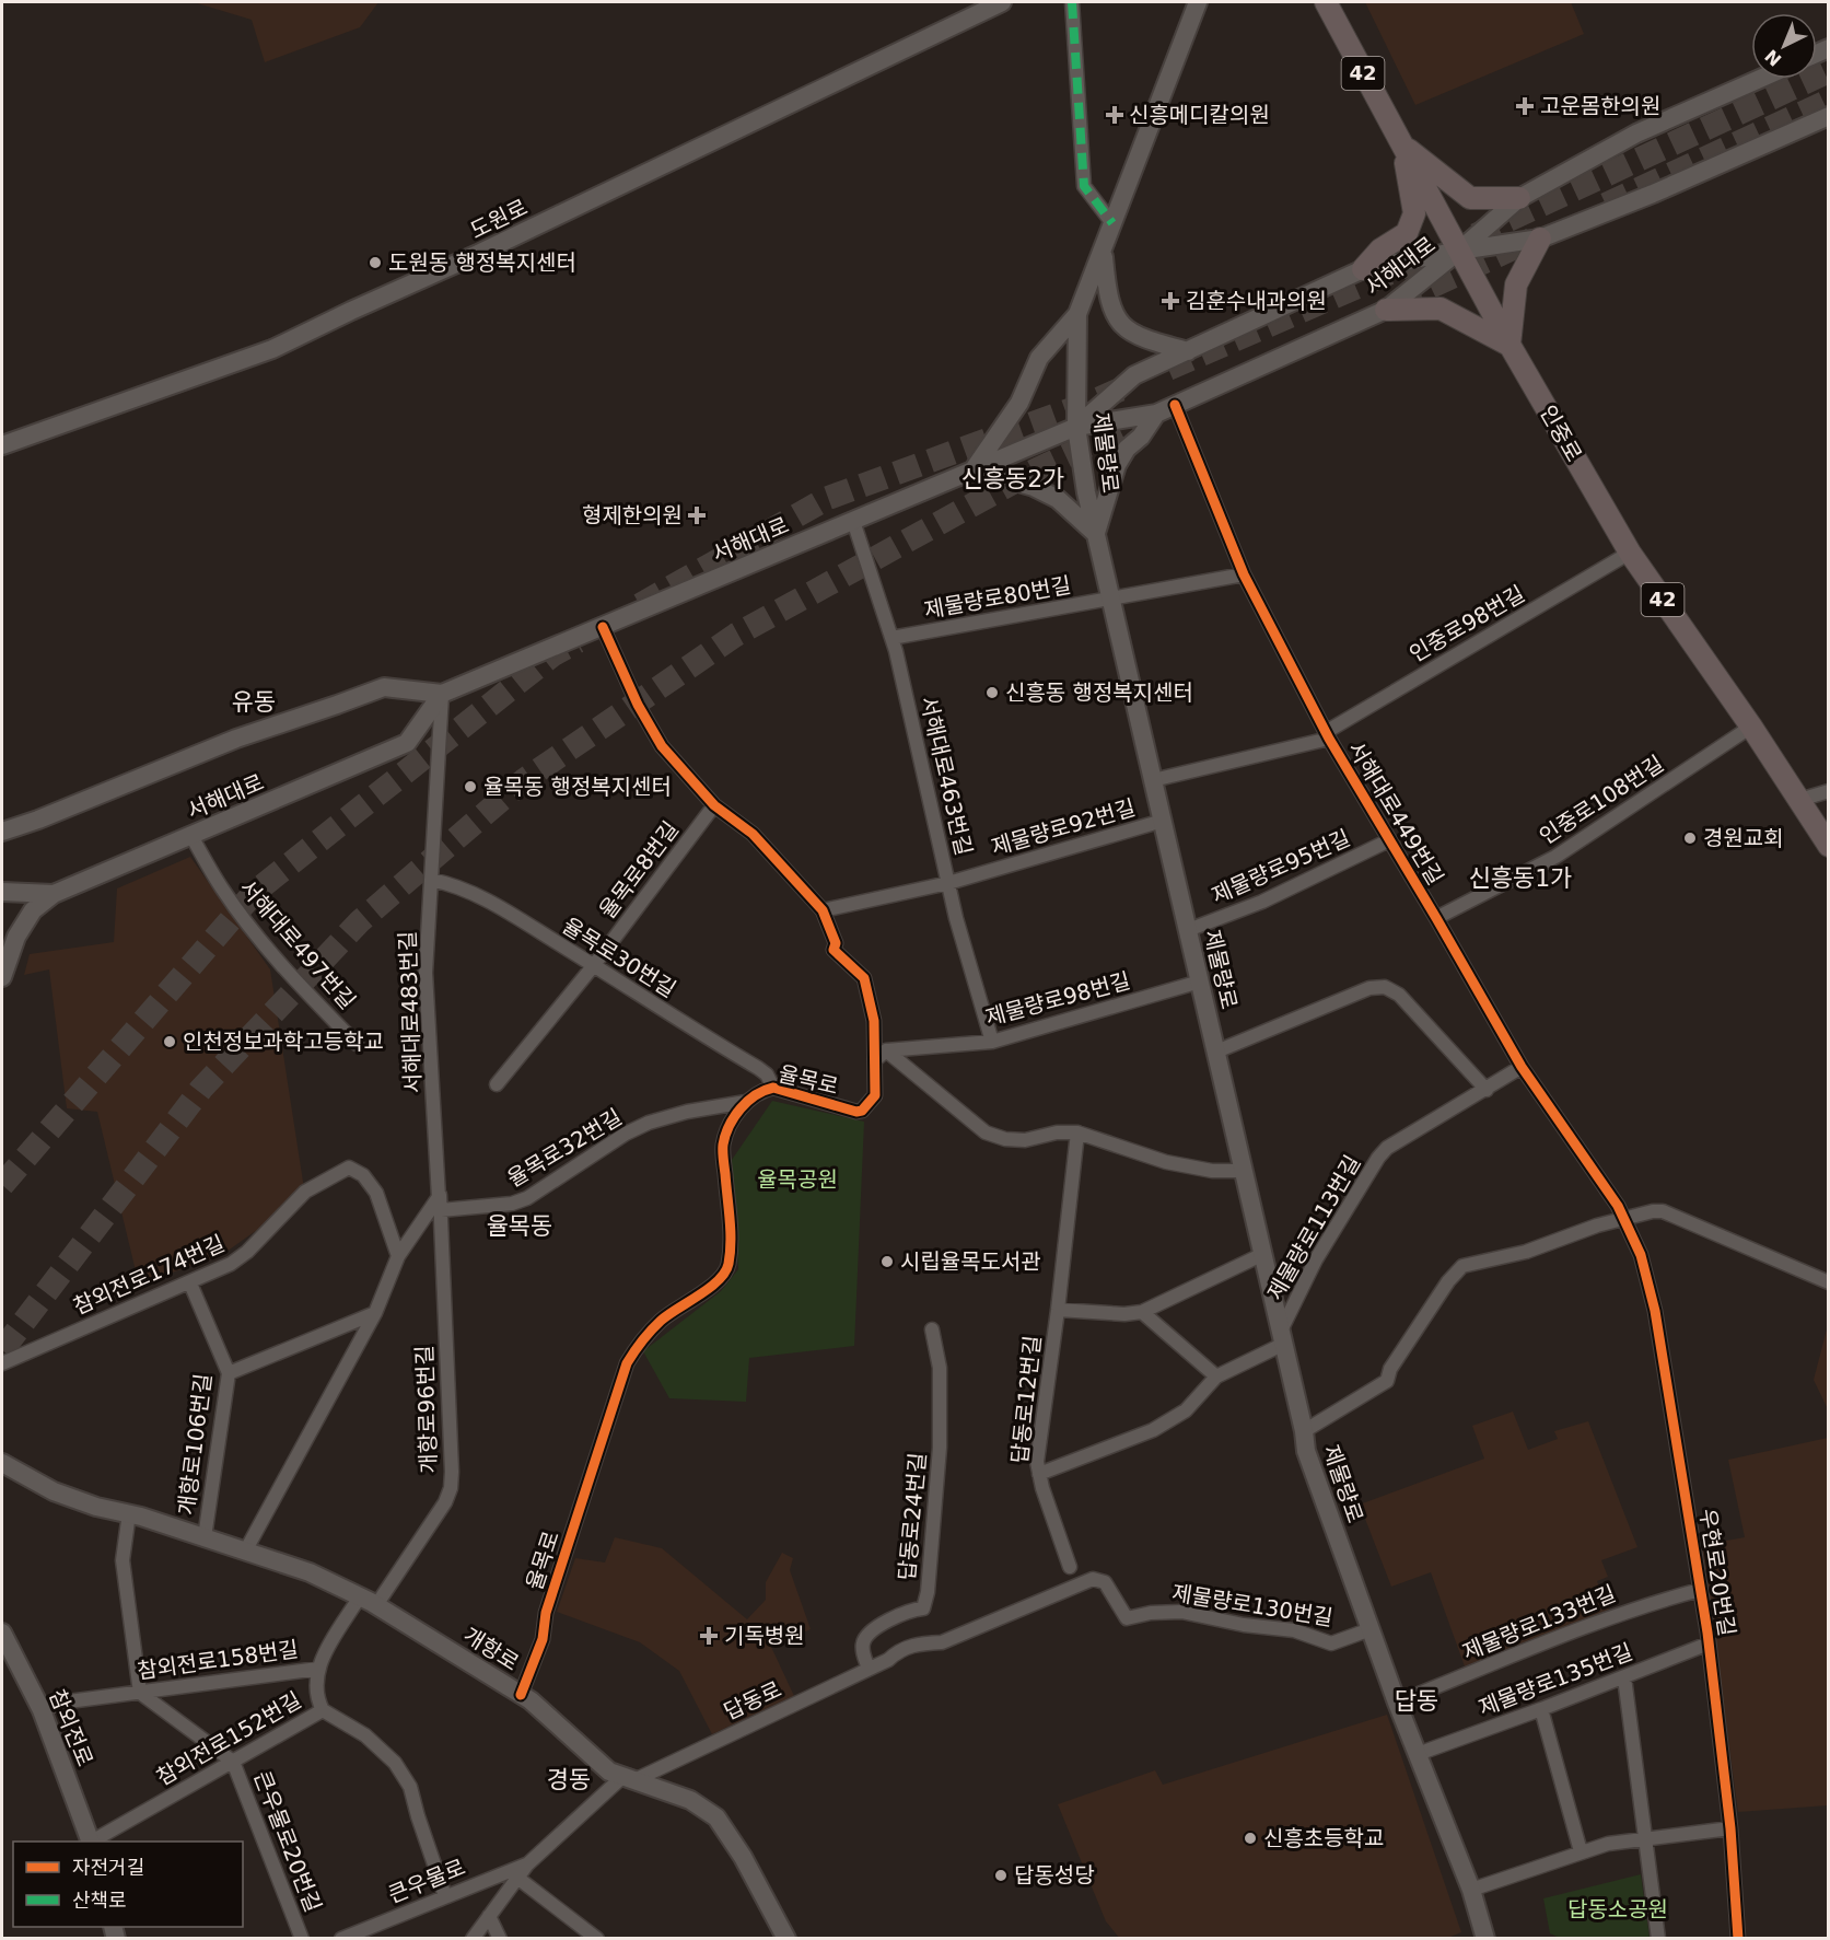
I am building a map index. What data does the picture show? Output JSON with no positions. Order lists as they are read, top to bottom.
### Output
{
  "streets": {
    "main road": [
      "42",
      "도원로",
      "서해대로",
      "인중로",
      "제물량로",
      "개항로",
      "참외전로"
    ],
    "street": [
      "제물량로80번길",
      "인중로98번길",
      "서해대로463번길",
      "인중로108번길",
      "서해대로449번길",
      "제물량로92번길",
      "제물량로95번길",
      "율목로8번길",
      "서해대로497번길",
      "율목로30번길",
      "제물량로98번길",
      "서해대로483번길",
      "율목로",
      "율목로32번길",
      "제물량로113번길",
      "참외전로174번길",
      "답동로12번길",
      "개항로96번길",
      "개항로106번길",
      "답동로24번길",
      "우현로20번길",
      "제물량로130번길",
      "제물량로133번길",
      "참외전로158번길",
      "제물량로135번길",
      "답동로",
      "참외전로152번길",
      "큰우물로20번길",
      "큰우물로"
    ]
  },
  "crossings": [
    ["서해대로", "인중로"],
    ["서해대로", "제물량로"],
    ["서해대로", "서해대로463번길"],
    ["서해대로", "서해대로449번길"],
    ["서해대로", "서해대로497번길"],
    ["서해대로", "서해대로483번길"],
    ["서해대로", "율목로"],
    ["인중로", "인중로98번길"],
    ["인중로", "인중로108번길"],
    ["제물량로", "제물량로80번길"],
    ["제물량로", "인중로98번길"],
    ["제물량로", "제물량로92번길"],
    ["제물량로", "제물량로95번길"],
    ["제물량로", "제물량로98번길"],
    ["제물량로", "제물량로113번길"],
    ["제물량로", "답동로12번길"],
    ["제물량로", "제물량로130번길"],
    ["제물량로", "제물량로133번길"],
    ["제물량로", "제물량로135번길"],
    ["제물량로80번길", "서해대로463번길"],
    ["인중로98번길", "서해대로449번길"],
    ["서해대로463번길", "제물량로92번길"],
    ["서해대로463번길", "제물량로98번길"],
    ["인중로108번길", "서해대로449번길"],
    ["서해대로449번길", "제물량로95번길"],
    ["서해대로449번길", "제물량로113번길"],
    ["서해대로449번길", "우현로20번길"],
    ["제물량로92번길", "율목로"],
    ["율목로8번길", "율목로30번길"],
    ["율목로8번길", "율목로"],
    ["율목로30번길", "서해대로483번길"],
    ["율목로30번길", "율목로"],
    ["서해대로483번길", "개항로96번길"],
    ["율목로", "율목로32번길"],
    ["율목로", "개항로"],
    ["율목로32번길", "개항로96번길"],
    ["참외전로174번길", "개항로106번길"],
    ["개항로96번길", "개항로"],
    ["개항로96번길", "참외전로158번길"],
    ["개항로106번길", "개항로"],
    ["답동로24번길", "답동로"],
    ["우현로20번길", "제물량로133번길"],
    ["우현로20번길", "제물량로135번길"],
    ["제물량로130번길", "답동로"],
    ["개항로", "참외전로158번길"],
    ["개항로", "답동로"],
    ["개항로", "큰우물로"],
    ["참외전로158번길", "참외전로"],
    ["답동로", "큰우물로"],
    ["참외전로152번길", "큰우물로20번길"],
    ["참외전로152번길", "큰우물로"]
  ],
  "districts": [
    "신흥동2가",
    "유동",
    "신흥동1가",
    "율목동",
    "답동",
    "경동"
  ],
  "parks": ["율목공원", "답동소공원"],
  "places": {
    "health": [
      "고운몸한의원",
      "신흥메디칼의원",
      "김훈수내과의원",
      "형제한의원",
      "기독병원"
    ],
    "other": [
      "도원동 행정복지센터",
      "신흥동 행정복지센터",
      "율목동 행정복지센터",
      "경원교회",
      "인천정보과학고등학교",
      "시립율목도서관",
      "신흥초등학교",
      "답동성당"
    ]
  },
  "legend": ["자전거길", "산책로"],
  "north": "bottom left"
}
